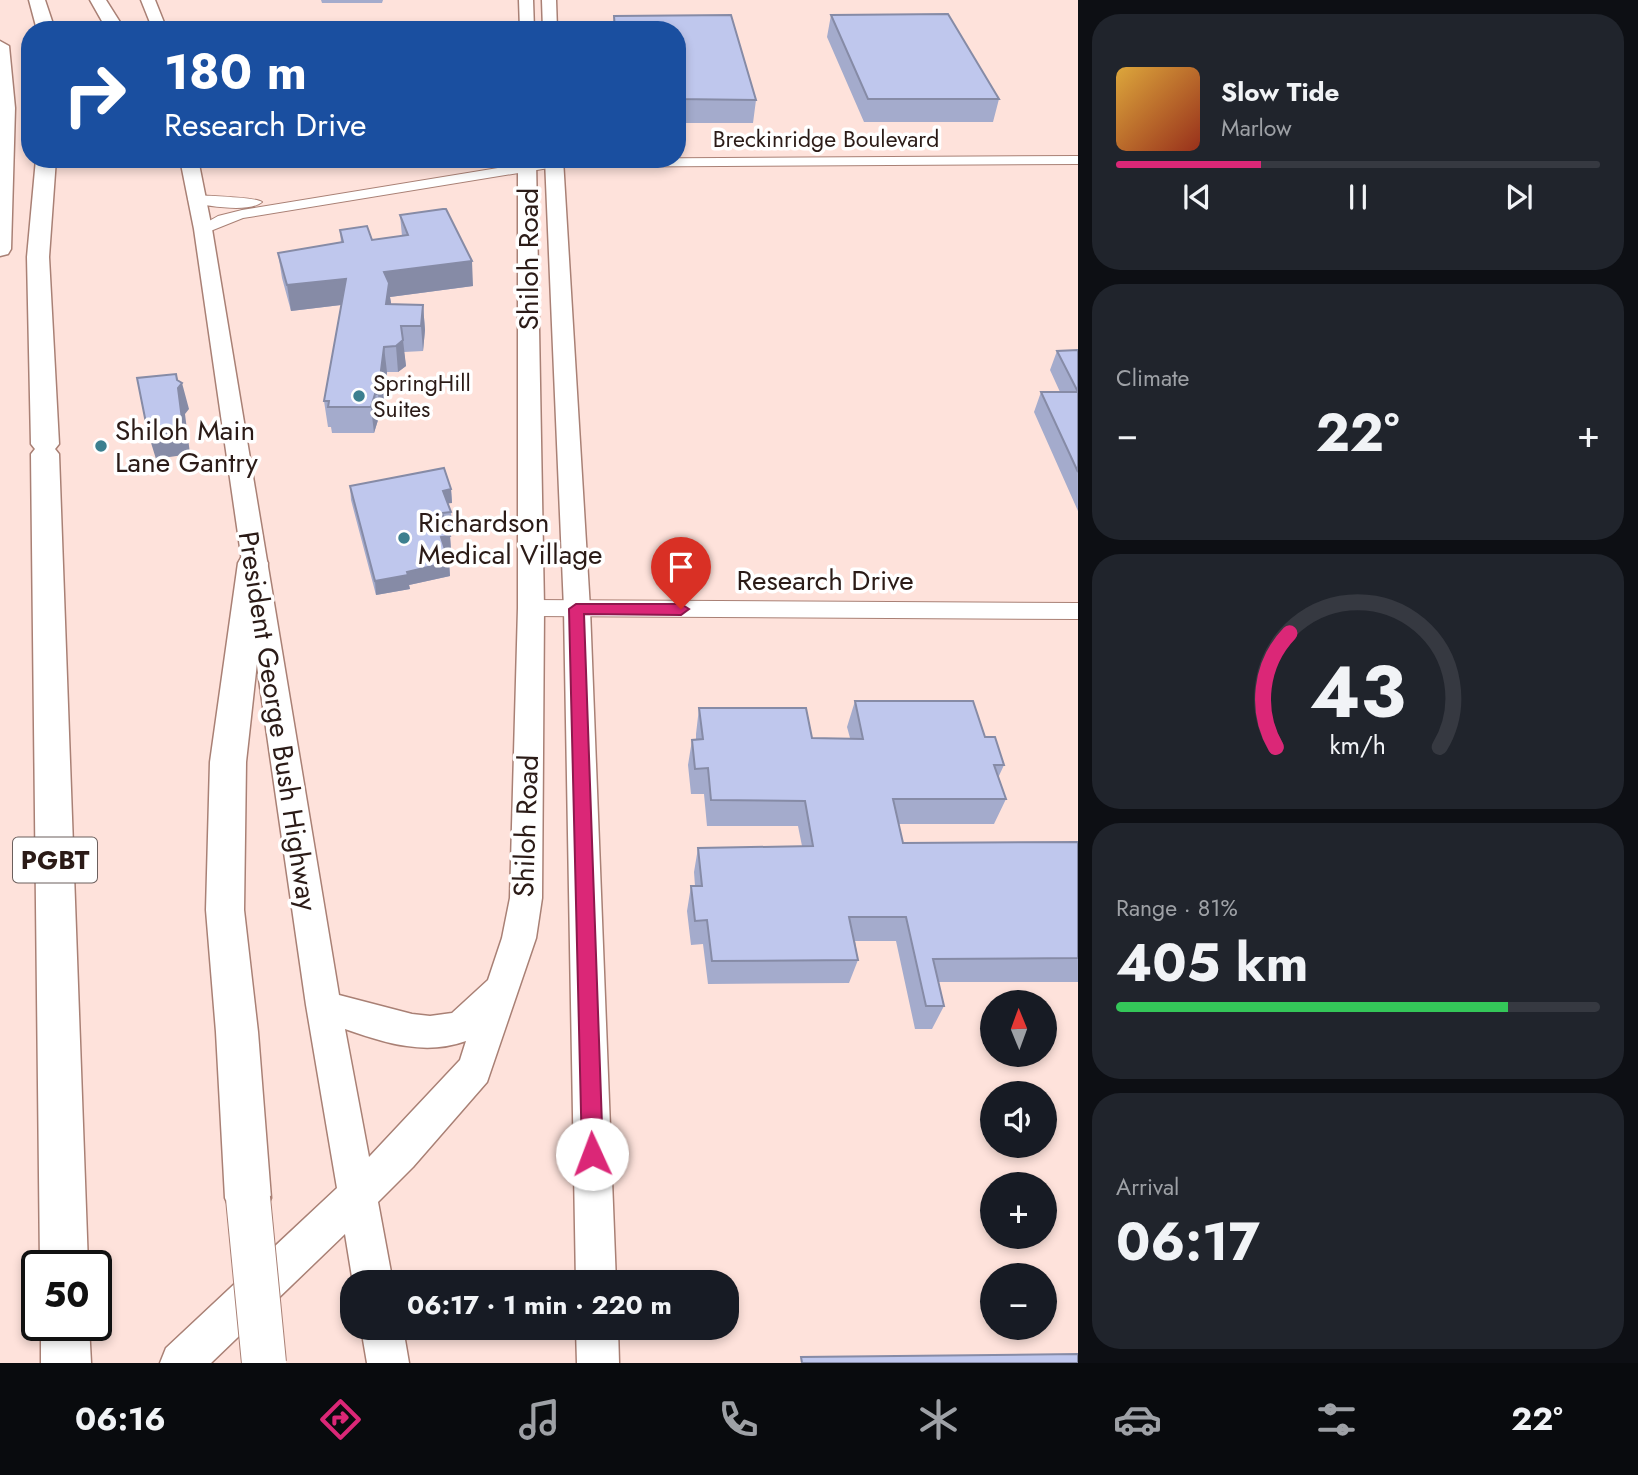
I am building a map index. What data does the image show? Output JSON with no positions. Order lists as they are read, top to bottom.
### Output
{
  "streets": {
    "highway": ["PGBT"],
    "main road": ["Shiloh Road", "President George Bush Highway"],
    "street": ["Breckinridge Boulevard", "Research Drive"]
  },
  "crossings": [
    ["Breckinridge Boulevard", "President George Bush Highway"],
    ["Shiloh Road", "Research Drive"],
    ["Shiloh Road", "President George Bush Highway"]
  ],
  "places": ["SpringHill Suites", "Shiloh Main Lane Gantry", "Richardson Medical Village"],
  "north": "top",
  "page": {
    "turn": ["180 m", "Research Drive"],
    "song": ["Slow Tide", "Marlow"],
    "tile": [
      "Climate",
      ["Range · 81%", "405 km"],
      ["Arrival", "06:17"]
    ],
    "heat": ["−", "22°", "+"],
    "map_buttons": ["+", "−"],
    "limit": "50",
    "trip": "06:17 · 1 min · 220 m",
    "tabs": ["06:16", "22°"],
    "gauge": ["43", "km/h"]
  }
}
